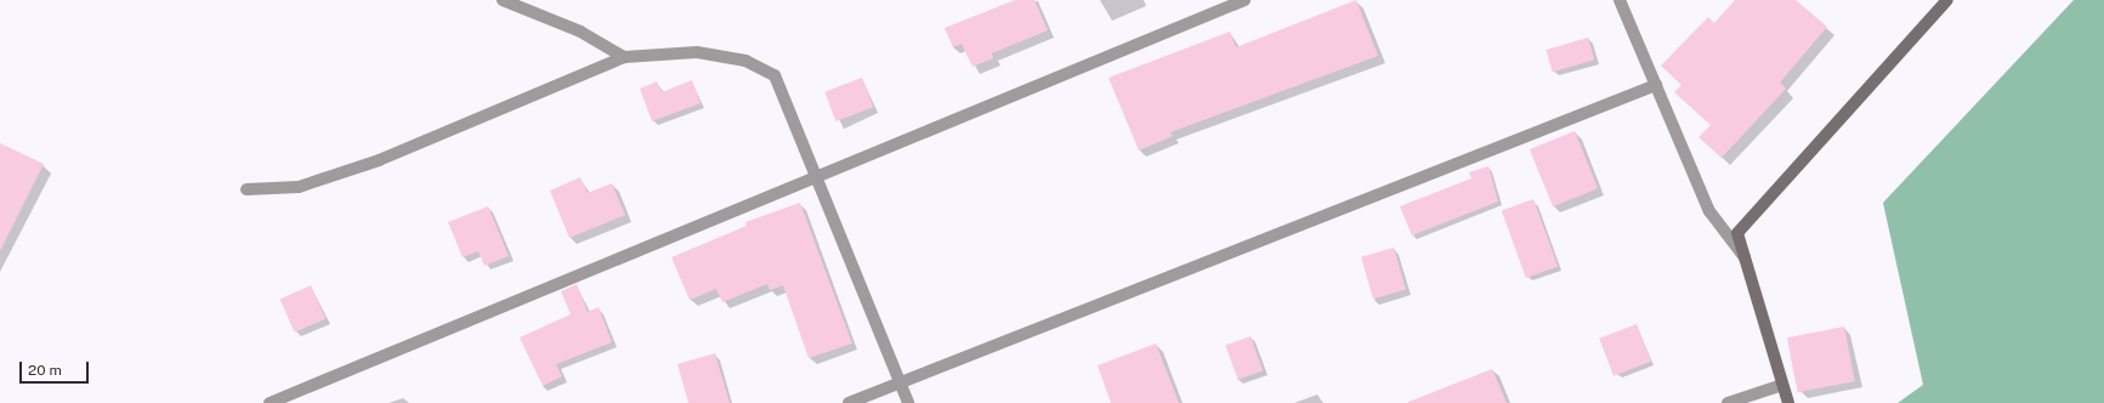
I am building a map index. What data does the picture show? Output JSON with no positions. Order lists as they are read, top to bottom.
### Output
{
  "scale_bar": "20 m"
}
